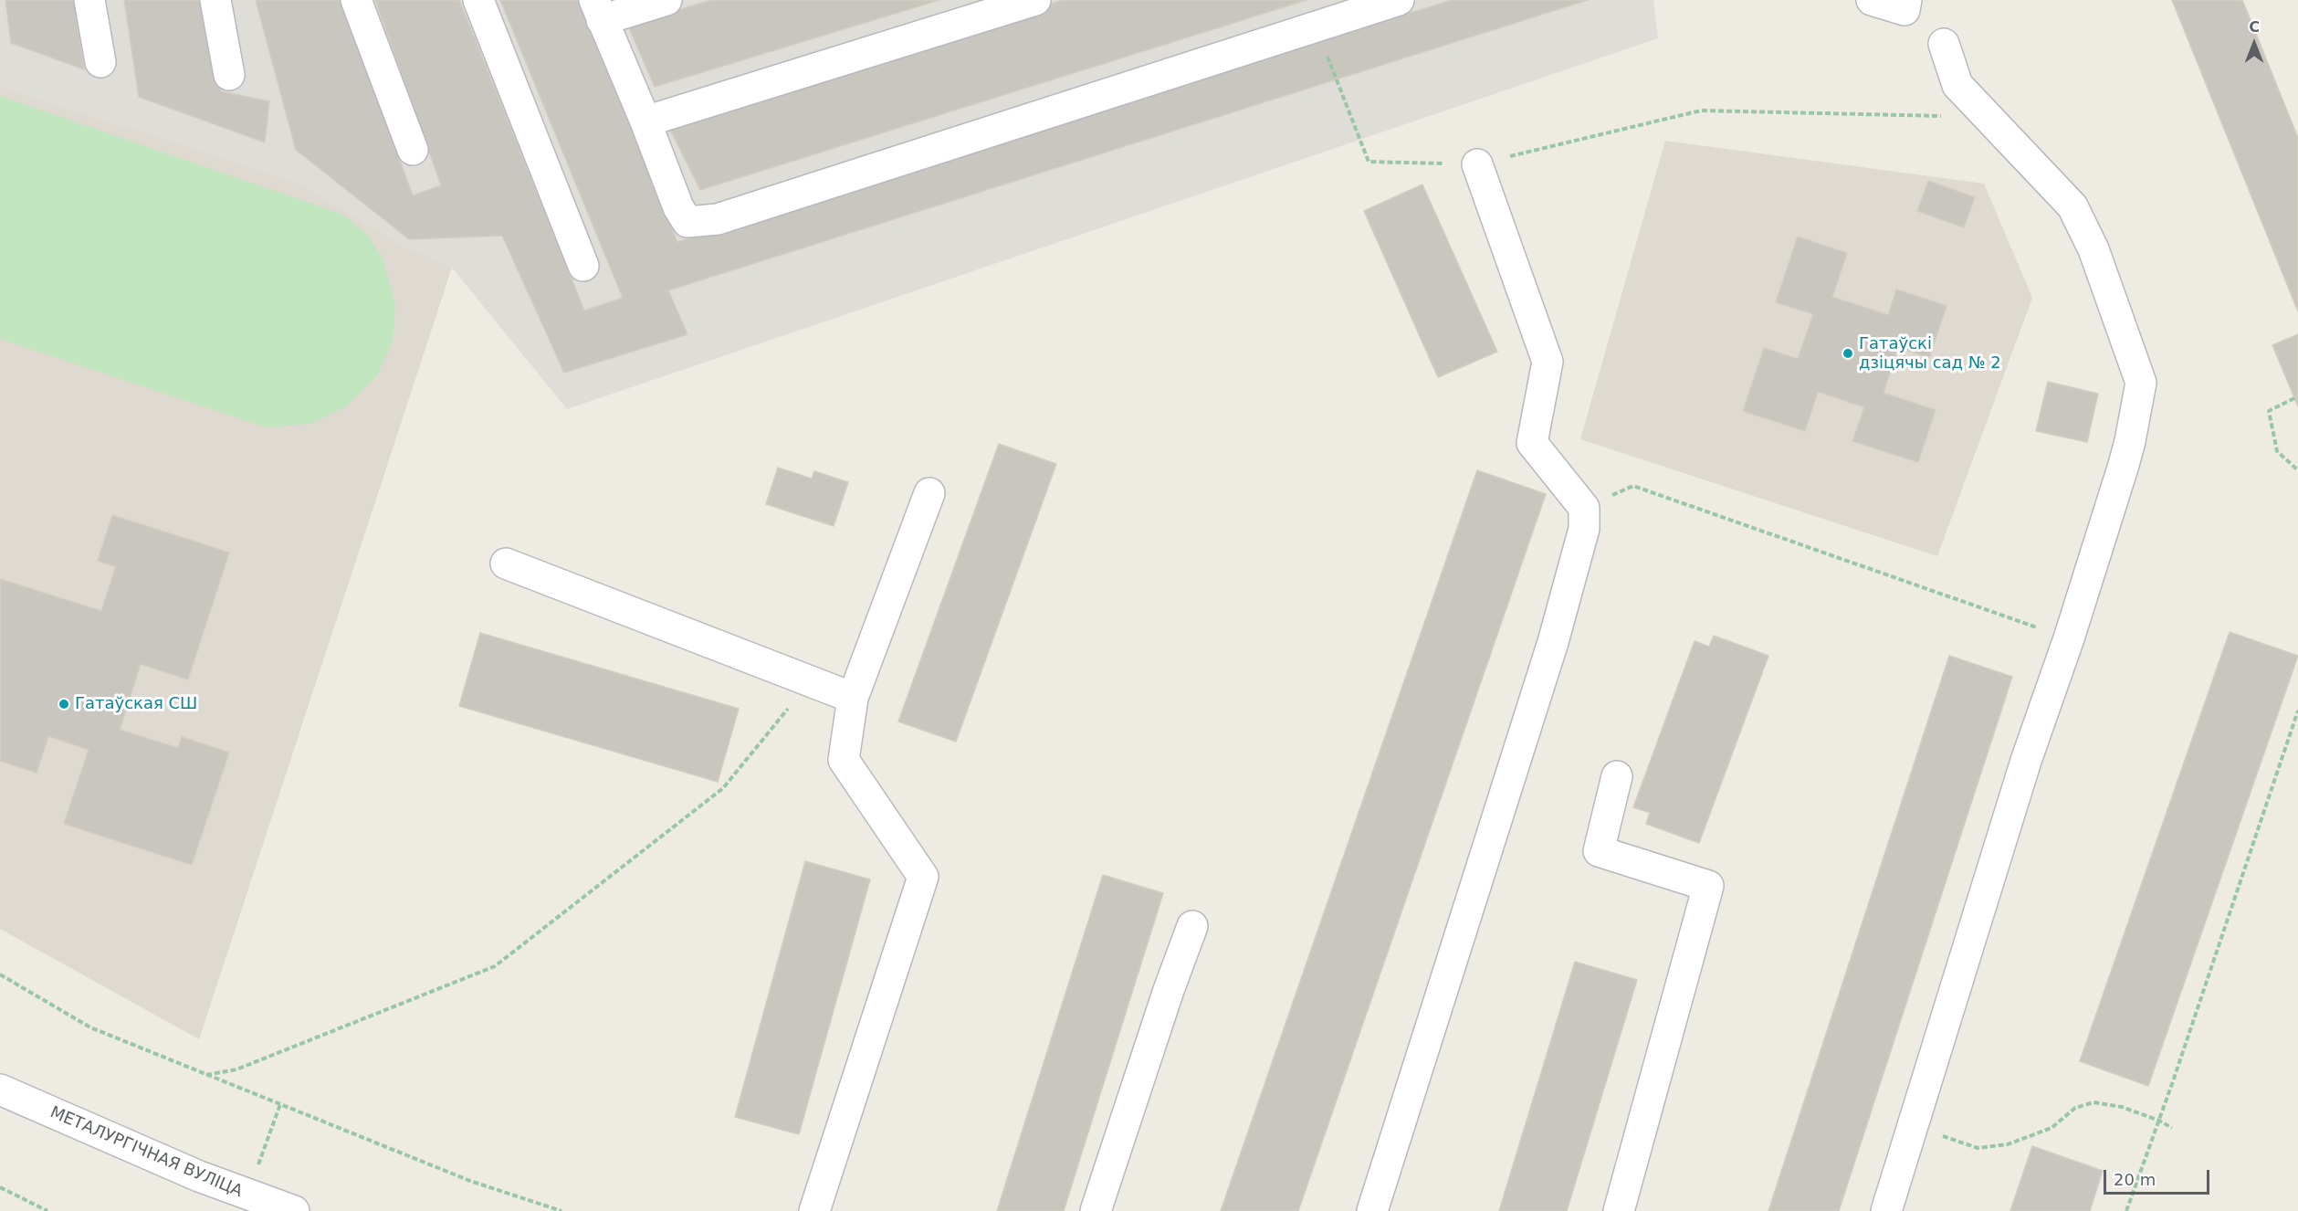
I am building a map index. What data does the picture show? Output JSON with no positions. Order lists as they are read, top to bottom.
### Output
{
  "streets": {
    "street": ["МЕТАЛУРГІЧНАЯ ВУЛІЦА"]
  },
  "places": ["Гатаўскі дзіцячы сад № 2", "Гатаўская СШ"],
  "scale_bar": "20 m",
  "north": "top"
}
